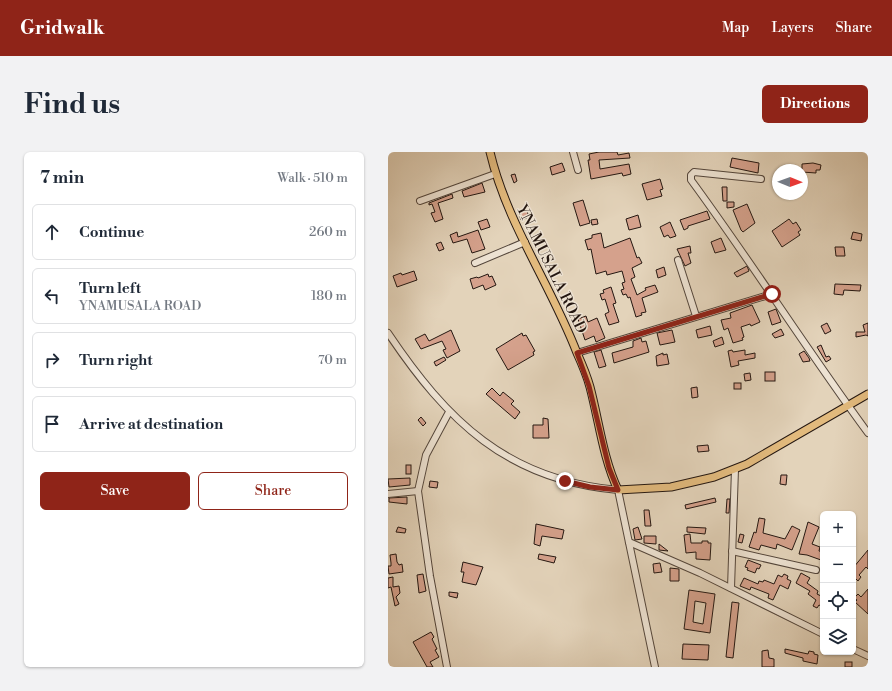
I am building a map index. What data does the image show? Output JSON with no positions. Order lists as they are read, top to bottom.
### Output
{
  "streets": {
    "main road": ["YNAMUSALA ROAD"]
  },
  "north": "right",
  "page": {
    "header": "Gridwalk",
    "nav": ["Map", "Layers", "Share"],
    "buttons": [
      "Directions",
      ["Save", "Share"]
    ],
    "title": "Find us",
    "heading": ["7 min", "Walk · 510 m"],
    "list": [
      ["Continue", "260 m"],
      ["Turn left", "YNAMUSALA ROAD", "180 m"],
      ["Turn right", "70 m"],
      "Arrive at destination"
    ],
    "map_buttons": ["+", "−"]
  }
}
